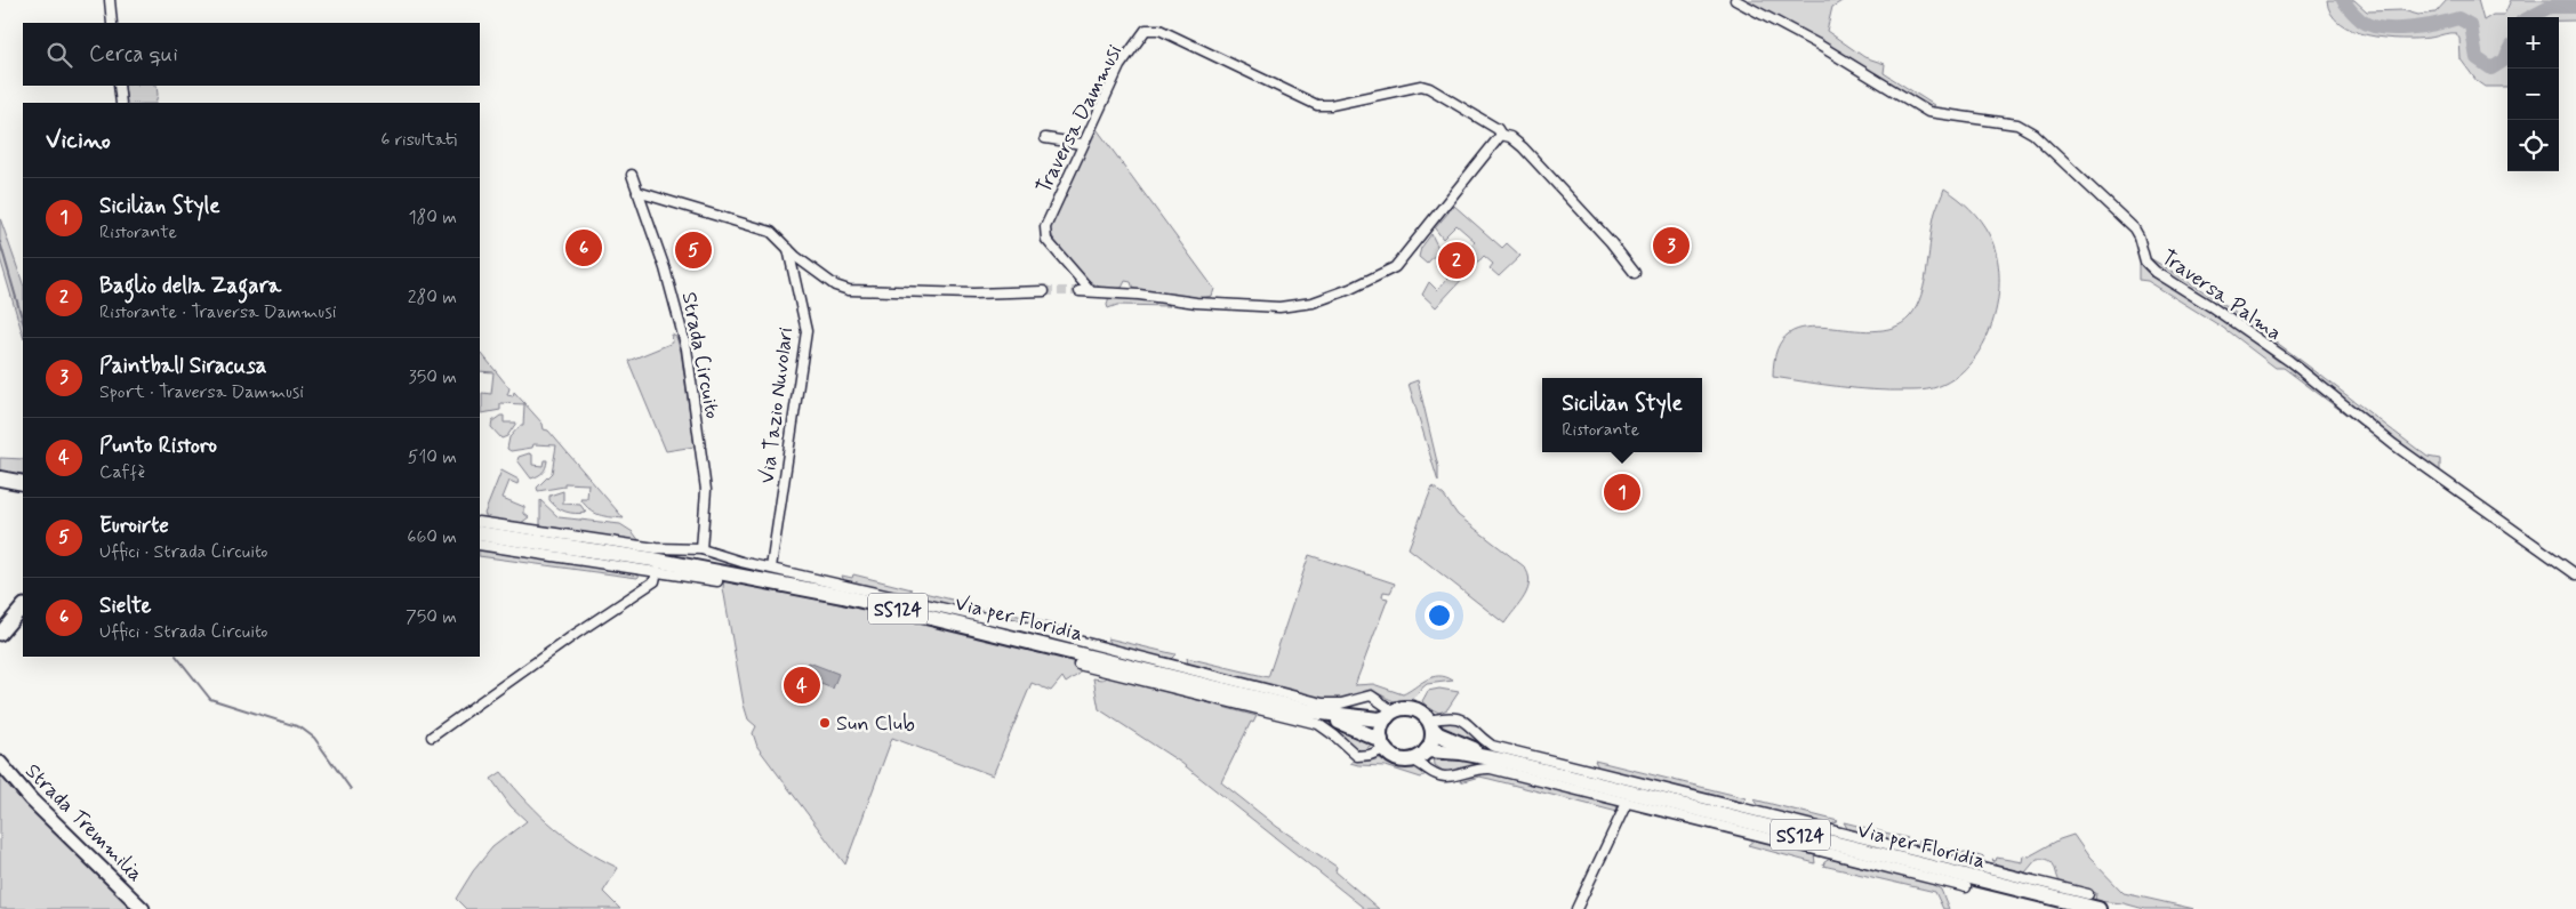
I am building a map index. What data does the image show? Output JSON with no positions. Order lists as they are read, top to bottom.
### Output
{
  "streets": {
    "main road": ["SS124", "Via per Floridia", "Strada Tremmilia"],
    "street": [
      "Traversa Dammusi",
      "Traversa Palma",
      "Strada Circuito",
      "Via Tazio Nuvolari"
    ]
  },
  "places": ["Sun Club"],
  "page": {
    "map_buttons": ["+", "−"],
    "search": "Cerca qui",
    "heading": ["Vicino", "6 risultati"],
    "list": [
      {
        "mark": "1",
        "name": "Sicilian Style",
        "note": "Ristorante",
        "value": "180 m"
      },
      {
        "mark": "2",
        "name": "Baglio della Zagara",
        "note": "Ristorante · Traversa Dammusi",
        "value": "280 m"
      },
      {
        "mark": "3",
        "name": "Paintball Siracusa",
        "note": "Sport · Traversa Dammusi",
        "value": "350 m"
      },
      {
        "mark": "4",
        "name": "Punto Ristoro",
        "note": "Caffè",
        "value": "510 m"
      },
      {
        "mark": "5",
        "name": "Euroirte",
        "note": "Uffici · Strada Circuito",
        "value": "660 m"
      },
      {
        "mark": "6",
        "name": "Sielte",
        "note": "Uffici · Strada Circuito",
        "value": "750 m"
      }
    ],
    "pins": [
      "3",
      "6",
      "5",
      "2",
      "1",
      "4"
    ],
    "popup": ["Sicilian Style", "Ristorante"]
  }
}
